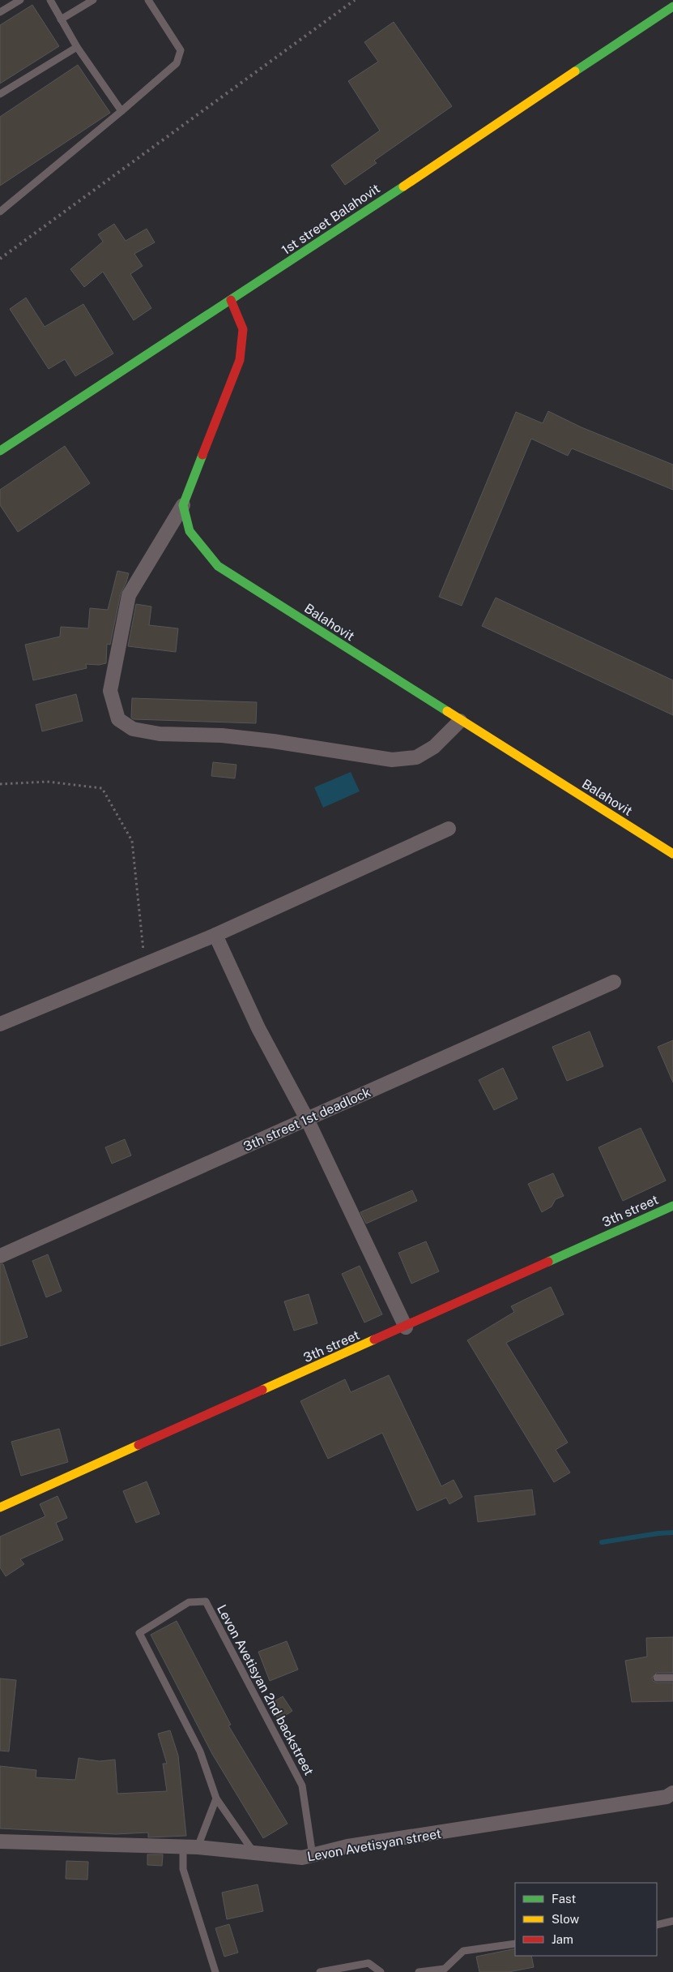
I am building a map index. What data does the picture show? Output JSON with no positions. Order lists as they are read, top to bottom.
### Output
{
  "streets": {
    "street": [
      "1st street Balahovit",
      "Balahovit",
      "3th street 1st deadlock",
      "3th street",
      "Levon Avetisyan street"
    ],
    "lane": ["Levon Avetisyan 2nd backstreet"]
  },
  "crossings": [
    ["Levon Avetisyan 2nd backstreet", "Levon Avetisyan street"]
  ],
  "legend": ["Fast", "Slow", "Jam"]
}
